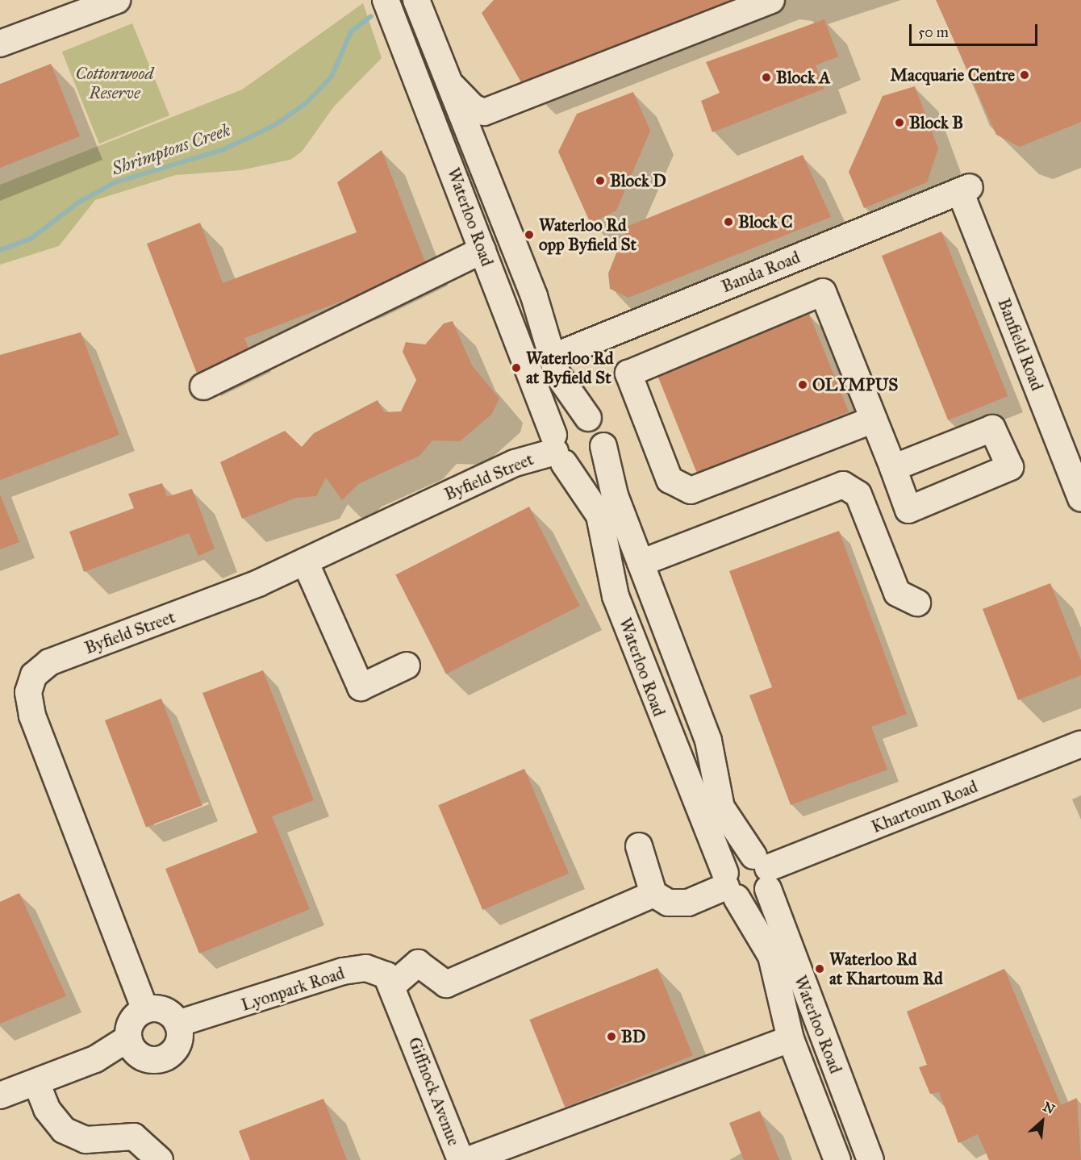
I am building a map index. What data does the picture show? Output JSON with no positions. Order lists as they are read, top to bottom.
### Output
{
  "streets": {
    "street": [
      "Waterloo Road",
      "Banda Road",
      "Banfield Road",
      "Byfield Street",
      "Khartoum Road",
      "Lyonpark Road",
      "Giffnock Avenue"
    ]
  },
  "crossings": [
    ["Waterloo Road", "Banda Road"],
    ["Waterloo Road", "Byfield Street"],
    ["Waterloo Road", "Khartoum Road"],
    ["Banda Road", "Banfield Road"],
    ["Byfield Street", "Lyonpark Road"],
    ["Lyonpark Road", "Giffnock Avenue"]
  ],
  "water": ["Shrimptons Creek"],
  "parks": ["Cottonwood Reserve"],
  "places": [
    "Macquarie Centre",
    "Block A",
    "Block B",
    "Block D",
    "Block C",
    "Waterloo Rd opp Byfield St",
    "Waterloo Rd at Byfield St",
    "OLYMPUS",
    "Waterloo Rd at Khartoum Rd",
    "BD"
  ],
  "scale_bar": "50 m",
  "north": "top right"
}
